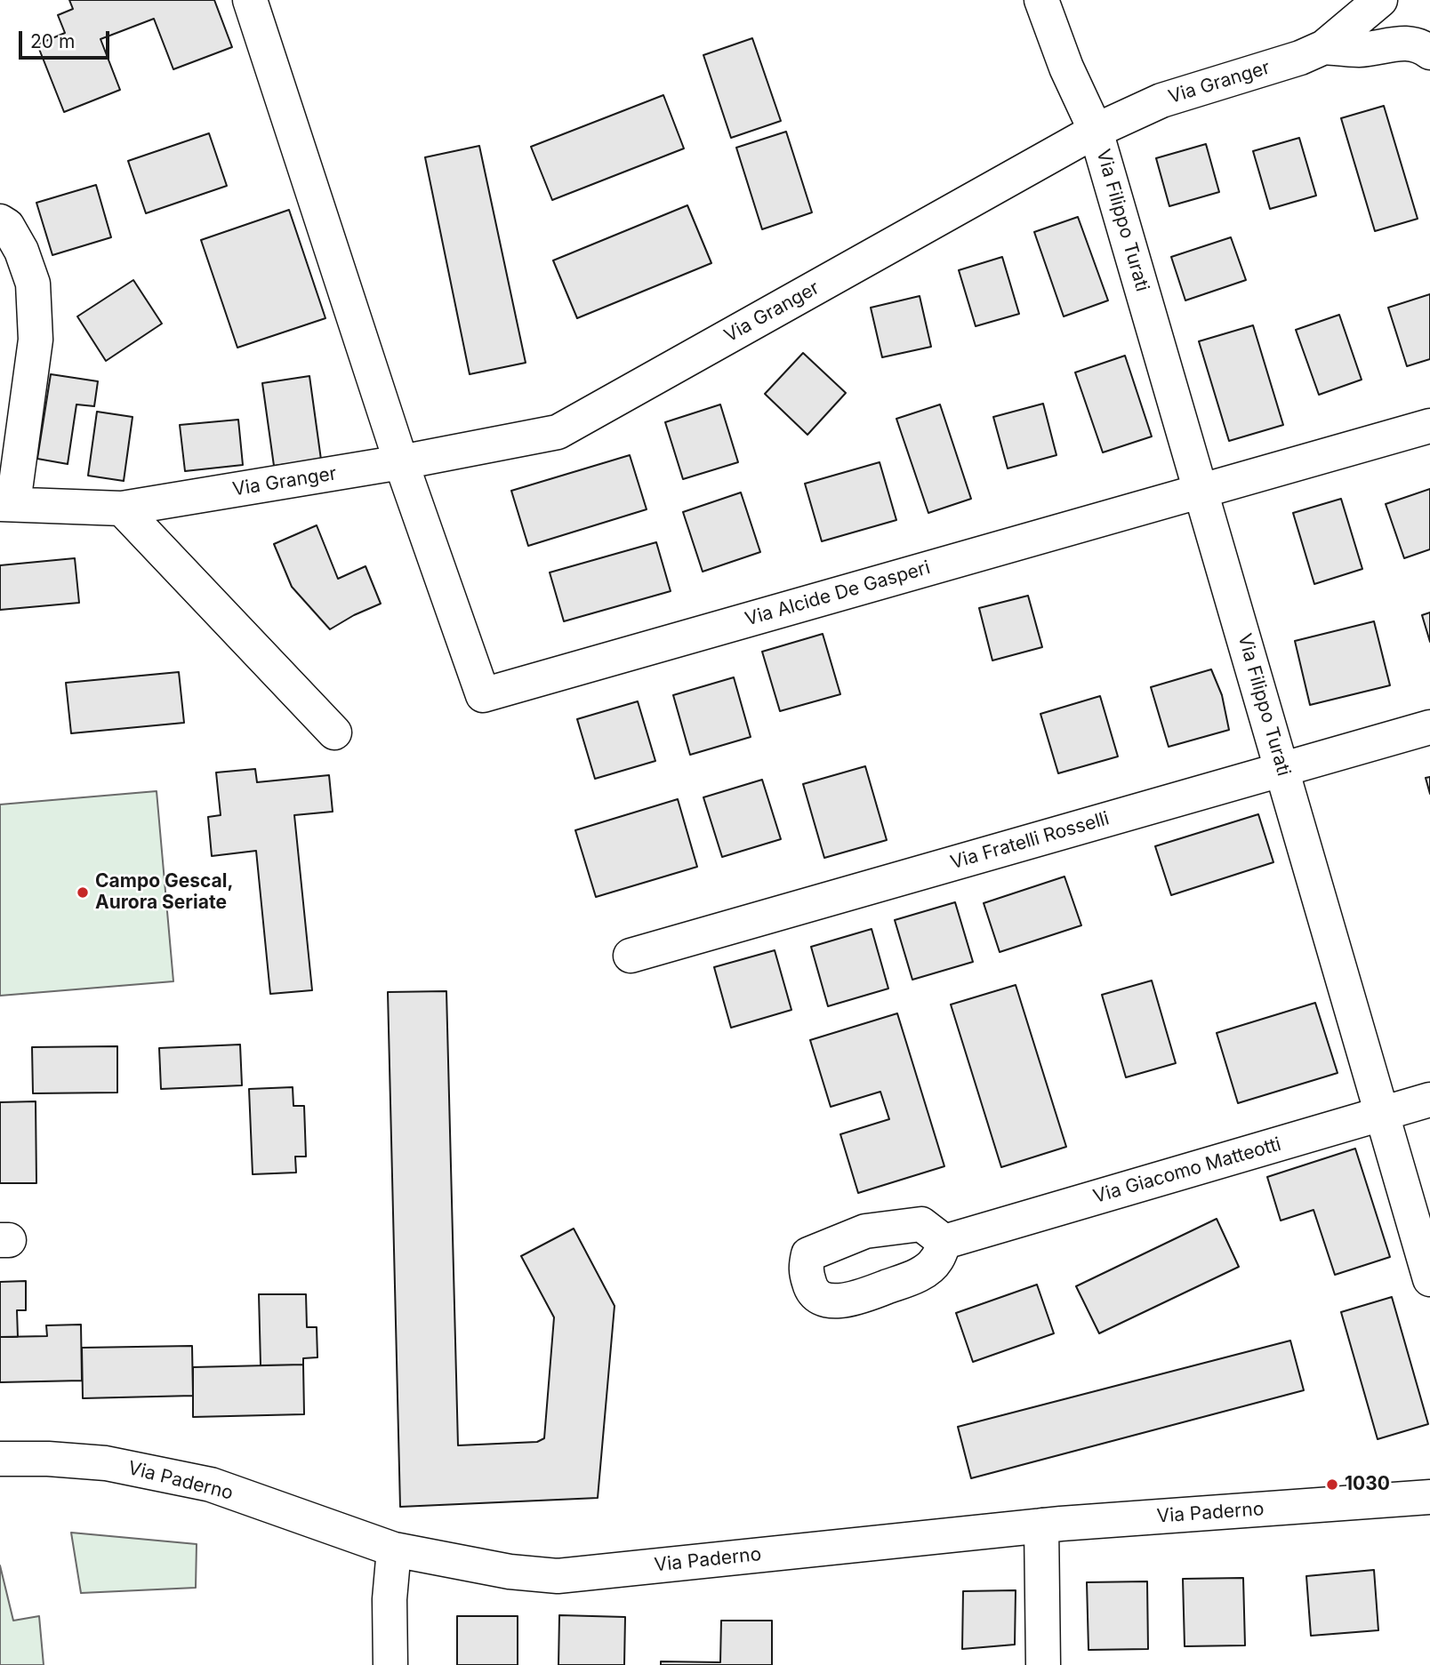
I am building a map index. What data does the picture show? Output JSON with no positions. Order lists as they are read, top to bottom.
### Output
{
  "streets": {
    "street": [
      "Via Granger",
      "Via Filippo Turati",
      "Via Alcide De Gasperi",
      "Via Fratelli Rosselli",
      "Via Giacomo Matteotti",
      "Via Paderno"
    ]
  },
  "crossings": [
    ["Via Granger", "Via Filippo Turati"],
    ["Via Granger", "Via Alcide De Gasperi"],
    ["Via Filippo Turati", "Via Alcide De Gasperi"],
    ["Via Filippo Turati", "Via Fratelli Rosselli"],
    ["Via Filippo Turati", "Via Giacomo Matteotti"]
  ],
  "places": ["Campo Gescal, Aurora Seriate", "1030"],
  "scale_bar": "20 m"
}
